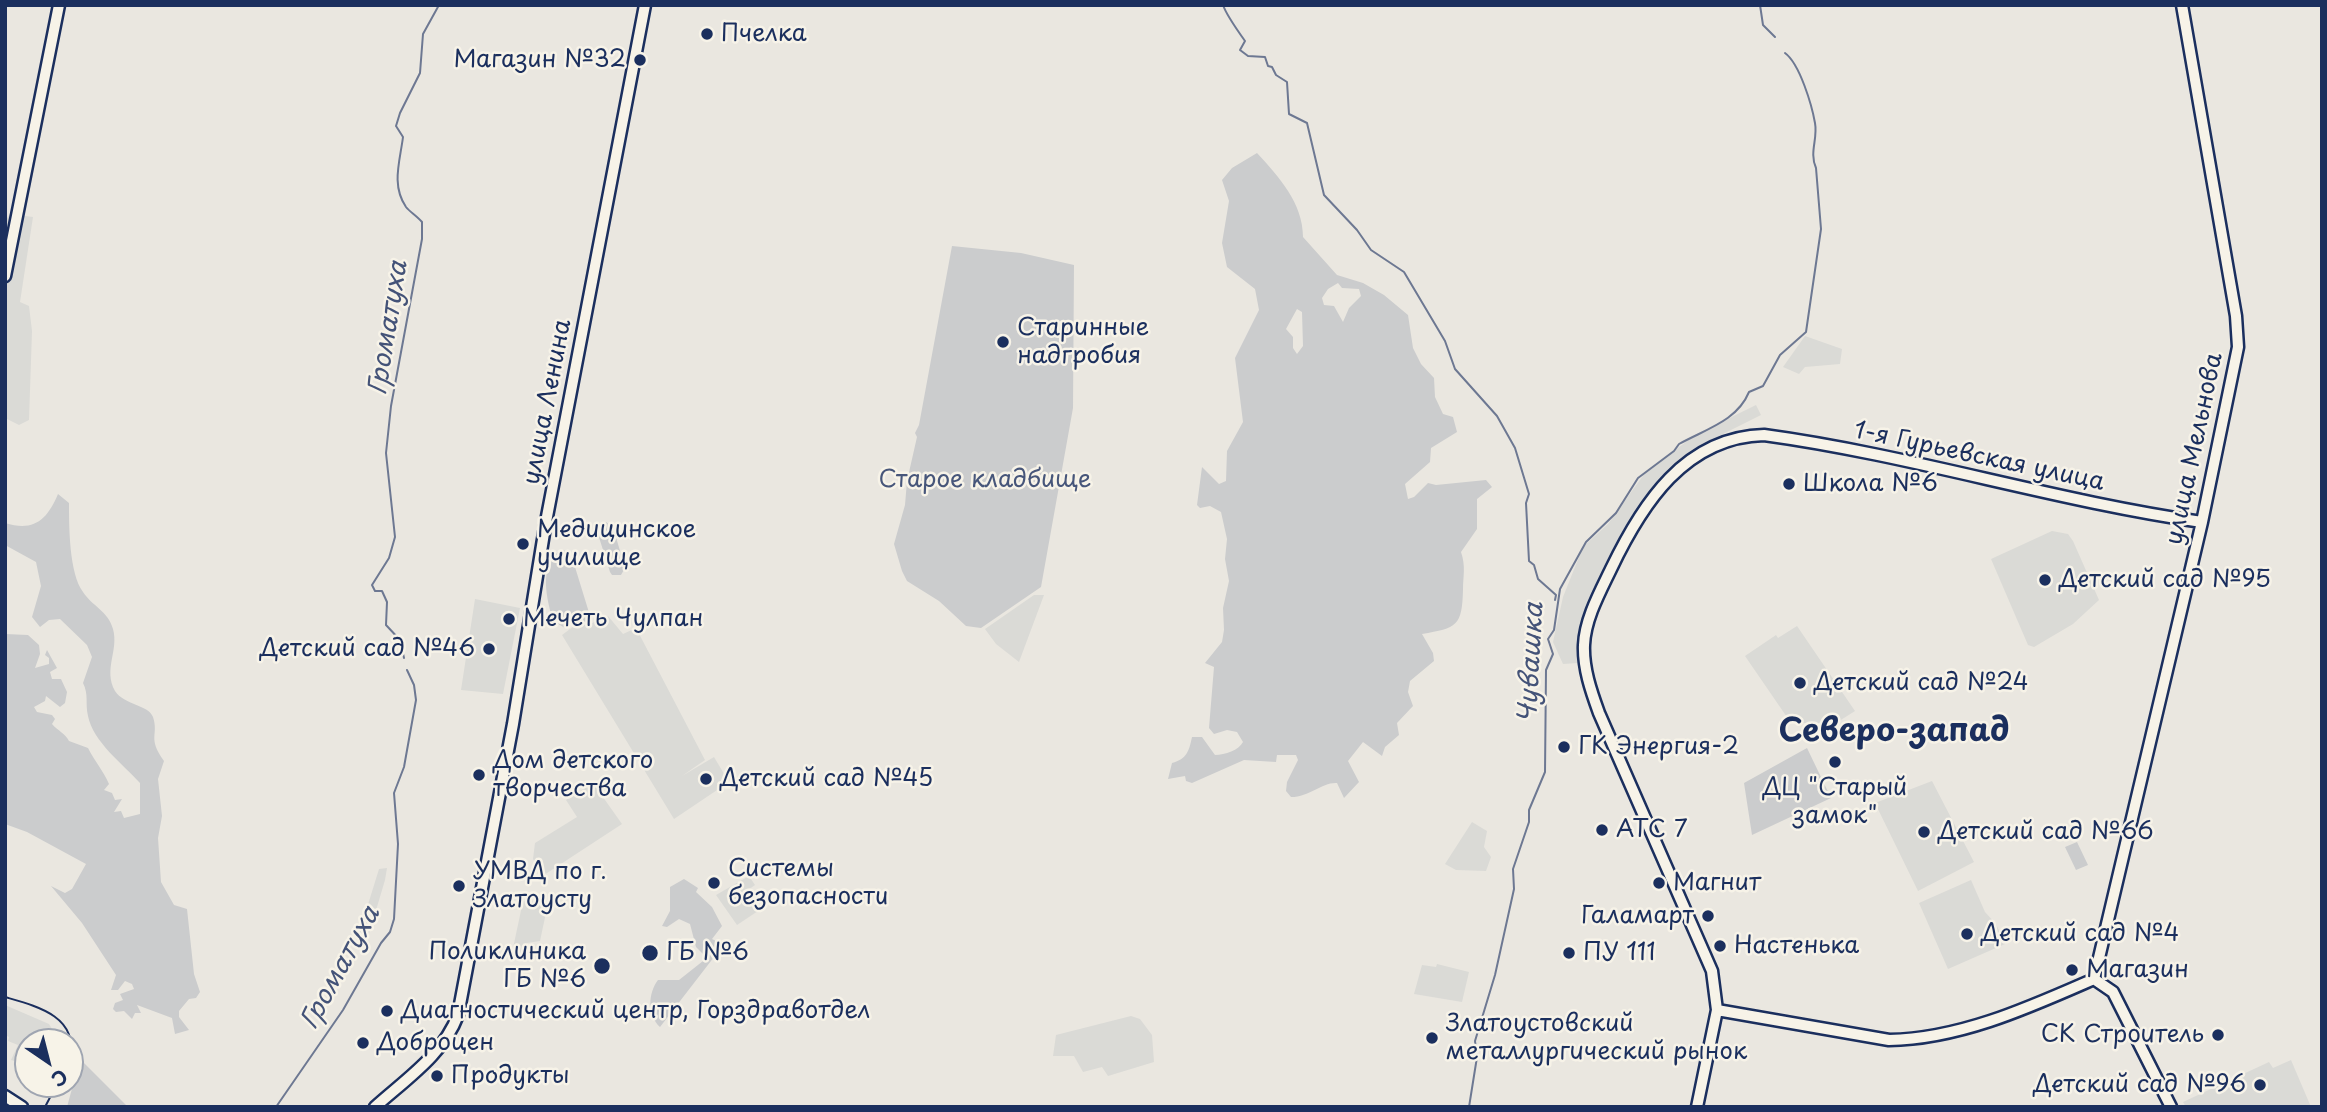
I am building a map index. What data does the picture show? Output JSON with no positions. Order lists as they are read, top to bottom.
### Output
{
  "streets": {
    "main road": ["улица Ленина", "улица Мельнова", "1-я Гурьевская улица"]
  },
  "crossings": [
    ["улица Мельнова", "1-я Гурьевская улица"]
  ],
  "districts": ["Северо-запад"],
  "water": ["Громатуха", "Чувашка"],
  "parks": ["Старое кладбище"],
  "places": [
    "Пчелка",
    "Магазин №32",
    "Старинные надгробия",
    "Школа №6",
    "Медицинское училище",
    "Детский сад №95",
    "Мечеть Чулпан",
    "Детский сад №46",
    "Детский сад №24",
    "ГК Энергия-2",
    "ДЦ \"Старый замок\"",
    "Дом детского творчества",
    "Детский сад №45",
    "АТС 7",
    "Детский сад №66",
    "Системы безопасности",
    "Магнит",
    "УМВД по г. Златоусту",
    "Галамарт",
    "Детский сад №4",
    "Настенька",
    "ГБ №6",
    "ПУ 111",
    "Поликлиника ГБ №6",
    "Магазин",
    "Диагностический центр, Горздравотдел",
    "СК Строитель",
    "Златоустовский металлургический рынок",
    "Доброцен",
    "Продукты",
    "Детский сад №96"
  ],
  "north": "bottom right"
}
